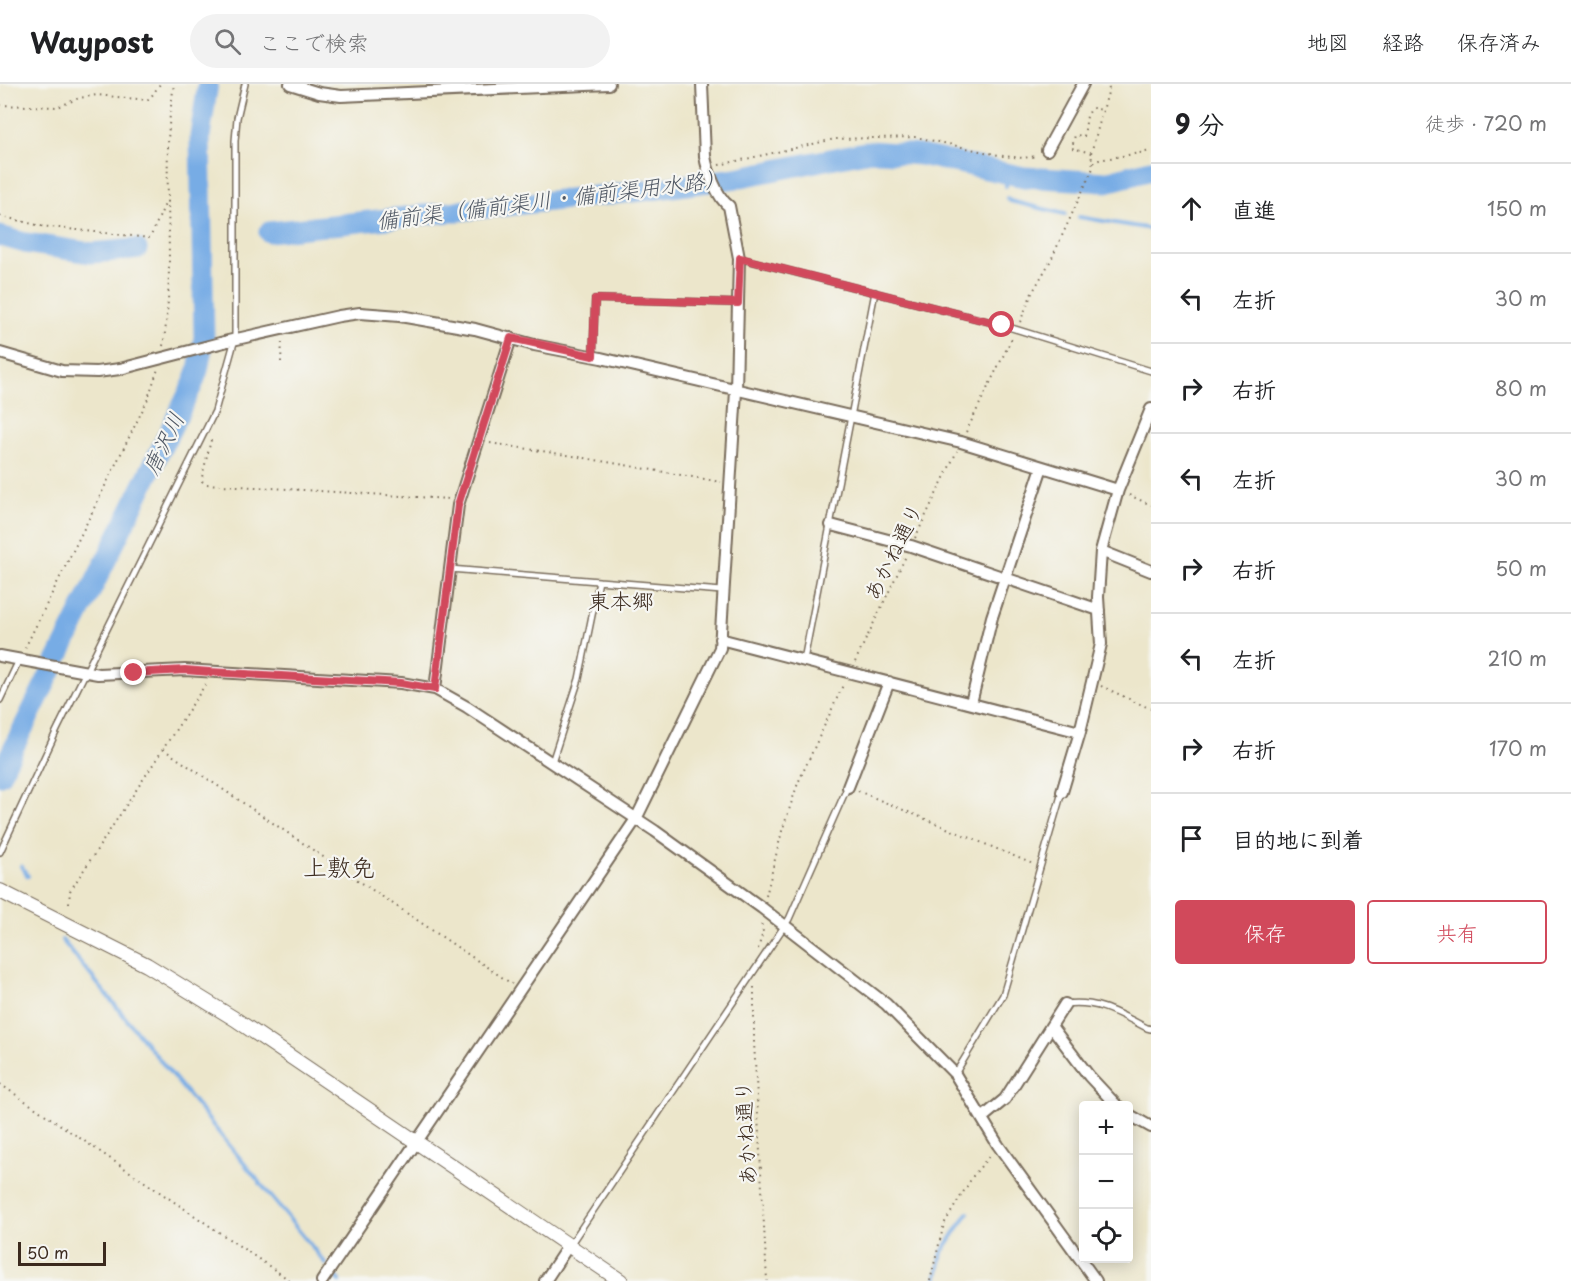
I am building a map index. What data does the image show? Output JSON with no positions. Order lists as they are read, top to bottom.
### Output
{
  "streets": {
    "path": ["あかね通り"]
  },
  "districts": ["東本郷", "上敷免"],
  "water": ["備前渠（備前渠川・備前渠用水路）", "唐沢川"],
  "scale_bar": "50 m",
  "page": {
    "header": "Waypost",
    "search": "ここで検索",
    "nav": ["地図", "経路", "保存済み"],
    "heading": ["9 分", "徒歩 · 720 m"],
    "list": [
      ["直進", "150 m"],
      ["左折", "30 m"],
      ["右折", "80 m"],
      ["左折", "30 m"],
      ["右折", "50 m"],
      ["左折", "210 m"],
      ["右折", "170 m"],
      "目的地に到着"
    ],
    "buttons": ["保存", "共有"],
    "map_buttons": ["+", "−"],
    "scale": "50 m"
  }
}
